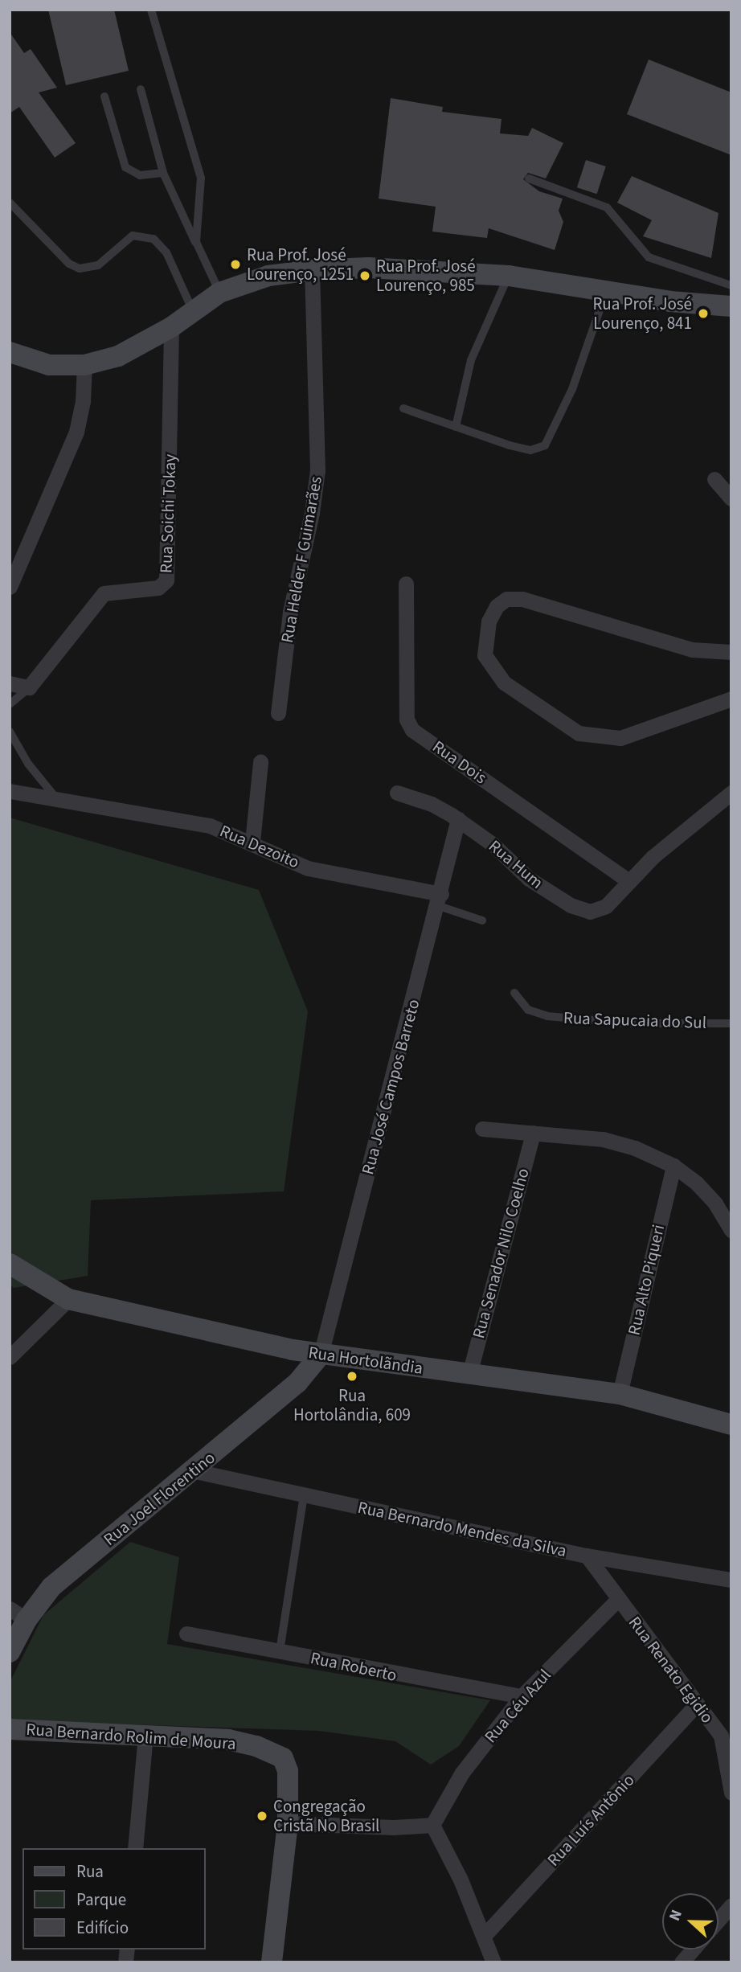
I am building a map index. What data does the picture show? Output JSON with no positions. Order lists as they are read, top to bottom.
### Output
{
  "streets": {
    "street": [
      "Rua Soichi Tokay",
      "Rua Helder F Guimarães",
      "Rua Dois",
      "Rua Dezoito",
      "Rua Hum",
      "Rua José Campos Barreto",
      "Rua Senador Nilo Coelho",
      "Rua Alto Piqueri",
      "Rua Hortolãndia",
      "Rua Joel Florentino",
      "Rua Bernardo Mendes da Silva",
      "Rua Roberto",
      "Rua Renato Egidio",
      "Rua Céu Azul",
      "Rua Bernardo Rolim de Moura",
      "Rua Luís Antônio"
    ],
    "lane": ["Rua Sapucaia do Sul"]
  },
  "crossings": [
    ["Rua Dois", "Rua Hum"],
    ["Rua Dezoito", "Rua José Campos Barreto"],
    ["Rua Hum", "Rua José Campos Barreto"],
    ["Rua José Campos Barreto", "Rua Hortolãndia"],
    ["Rua José Campos Barreto", "Rua Joel Florentino"],
    ["Rua Senador Nilo Coelho", "Rua Hortolãndia"],
    ["Rua Alto Piqueri", "Rua Hortolãndia"],
    ["Rua Hortolãndia", "Rua Joel Florentino"],
    ["Rua Joel Florentino", "Rua Bernardo Mendes da Silva"],
    ["Rua Bernardo Mendes da Silva", "Rua Renato Egidio"],
    ["Rua Roberto", "Rua Céu Azul"],
    ["Rua Renato Egidio", "Rua Céu Azul"],
    ["Rua Renato Egidio", "Rua Luís Antônio"]
  ],
  "places": [
    "Rua Prof. José Lourenço, 1251",
    "Rua Prof. José Lourenço, 985",
    "Rua Prof. José Lourenço, 841",
    "Rua Hortolândia, 609",
    "Congregação Cristã No Brasil"
  ],
  "legend": ["Rua", "Parque", "Edifício"],
  "north": "left"
}
